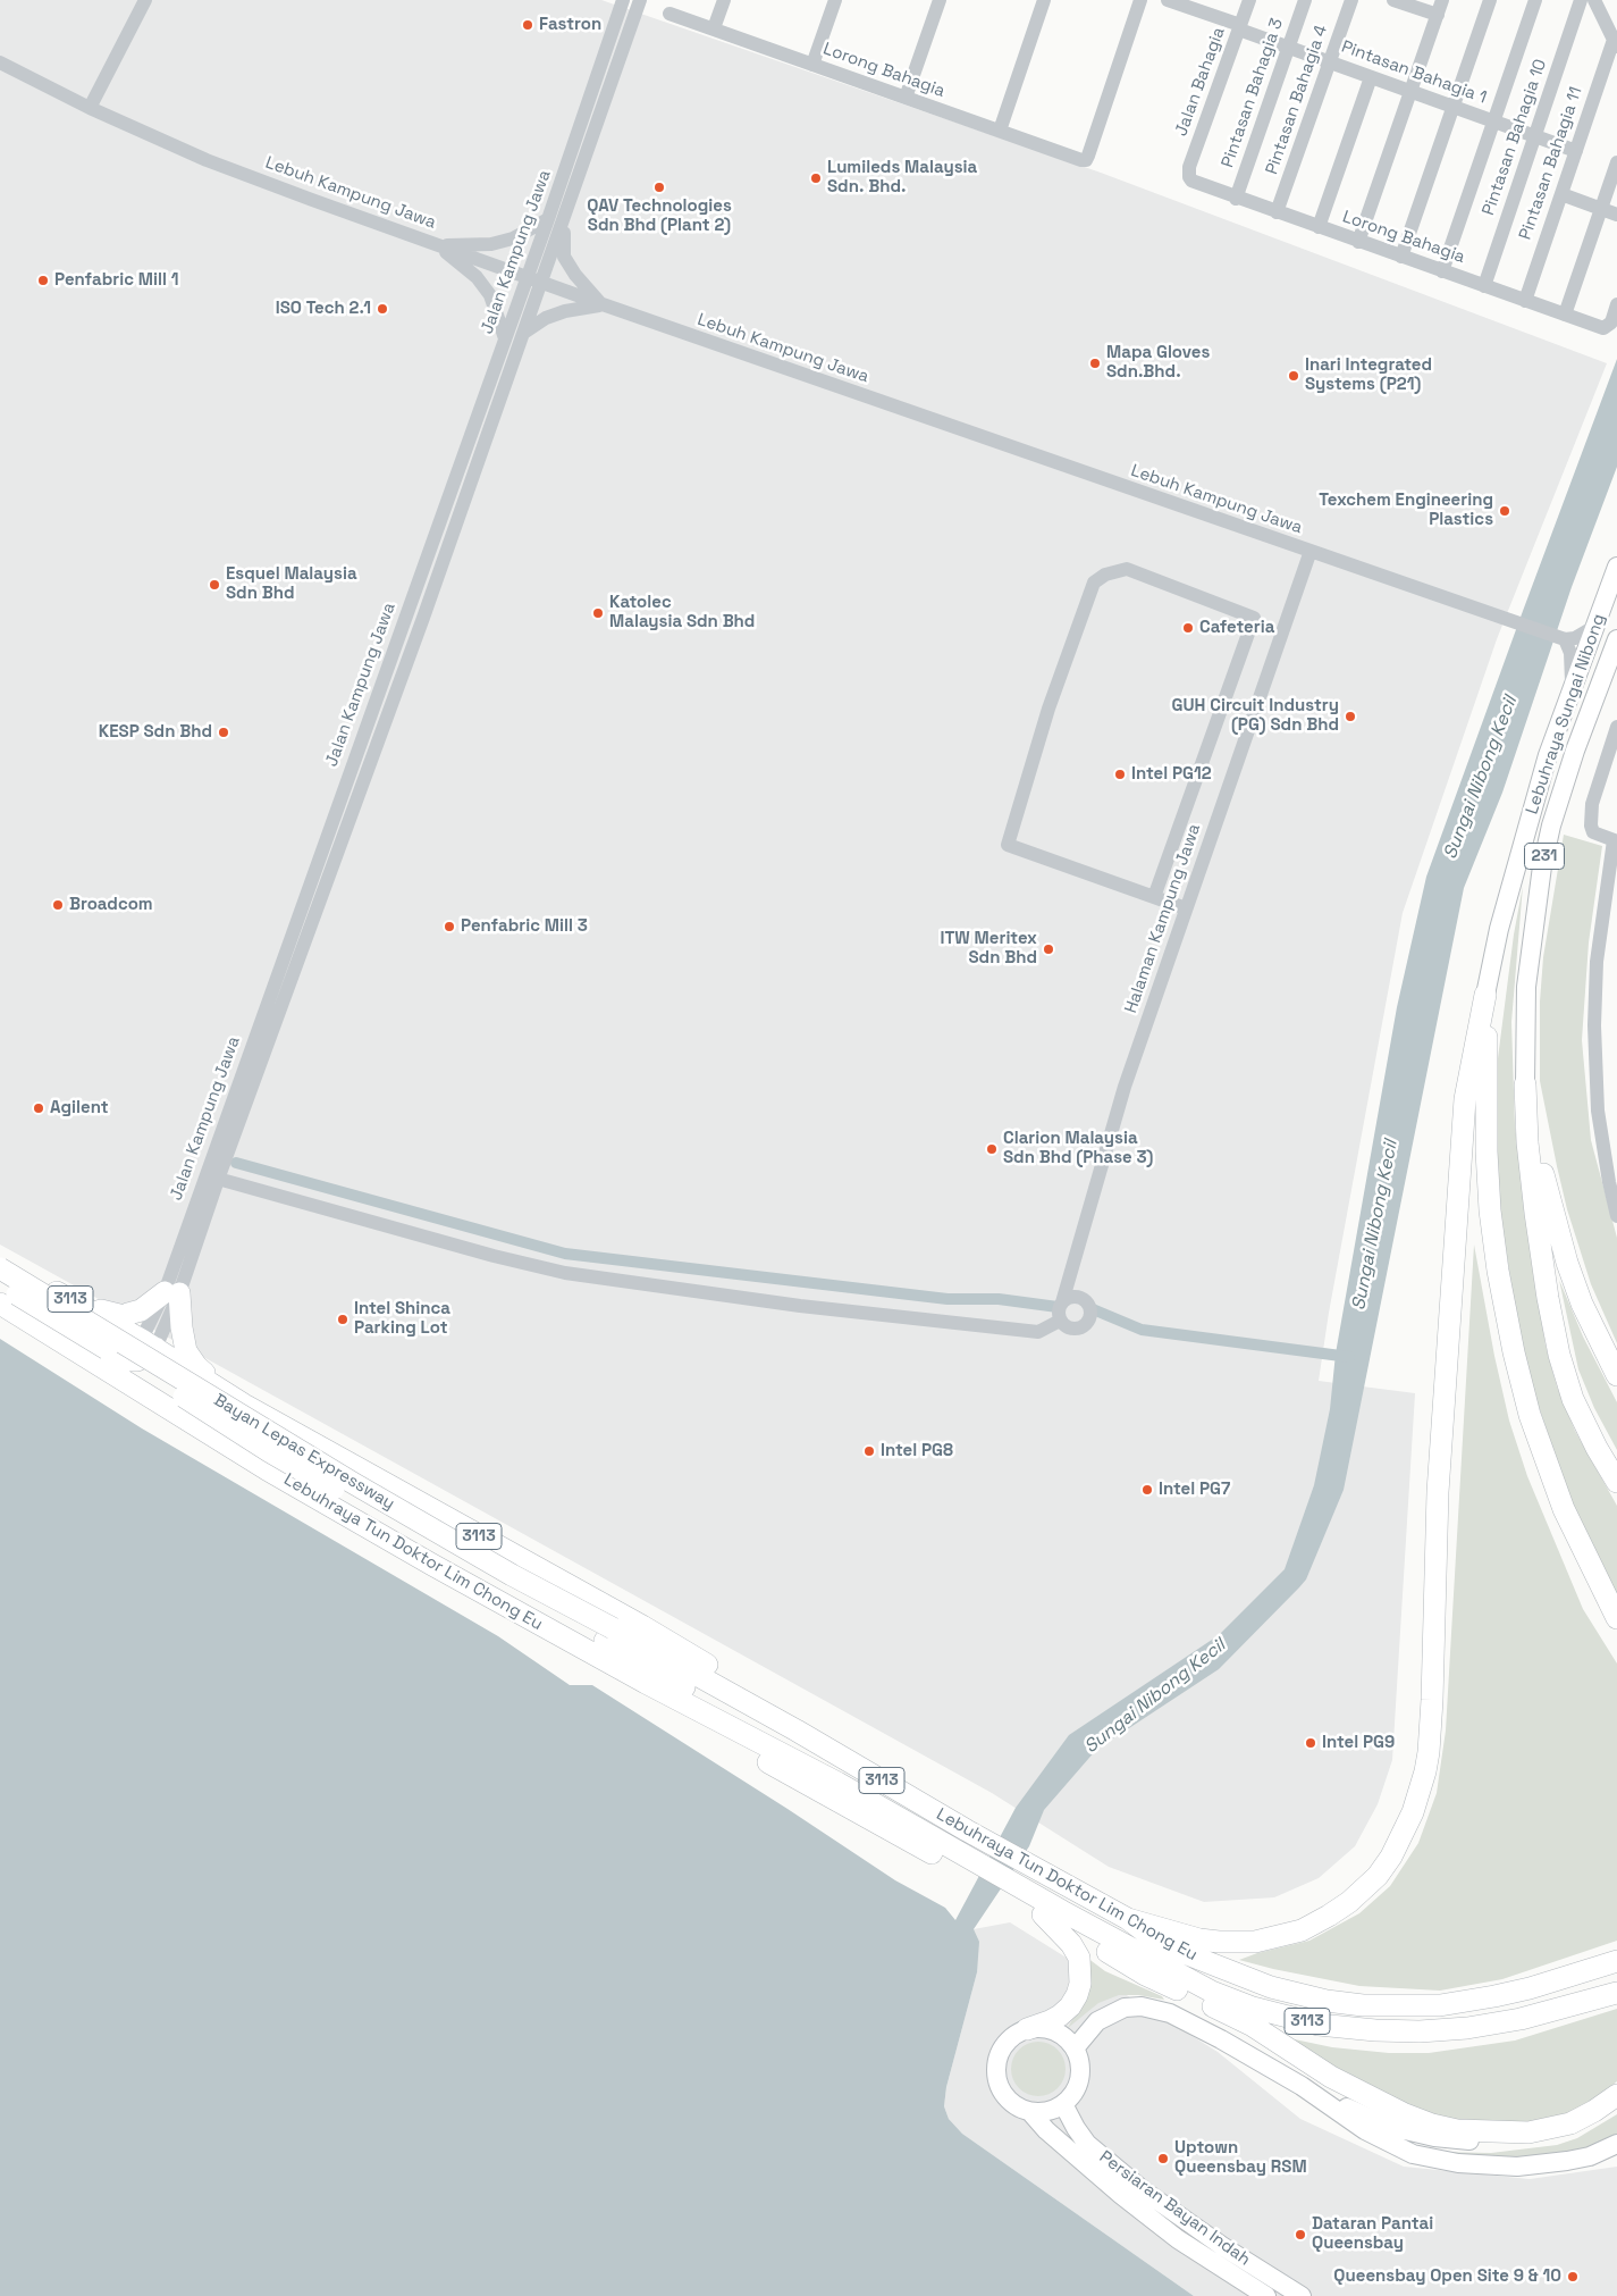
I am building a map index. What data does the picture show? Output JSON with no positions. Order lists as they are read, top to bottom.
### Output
{
  "streets": {
    "highway": ["3113", "Bayan Lepas Expressway", "Lebuhraya Tun Doktor Lim Chong Eu"],
    "main road": ["Lebuhraya Sungai Nibong", "231", "Persiaran Bayan Indah"],
    "street": [
      "Lorong Bahagia",
      "Pintasan Bahagia 1",
      "Jalan Bahagia",
      "Pintasan Bahagia 3",
      "Pintasan Bahagia 4",
      "Pintasan Bahagia 10",
      "Pintasan Bahagia 11",
      "Lebuh Kampung Jawa",
      "Jalan Kampung Jawa",
      "Halaman Kampung Jawa"
    ]
  },
  "crossings": [
    ["Lorong Bahagia", "Jalan Bahagia"],
    ["Lorong Bahagia", "Pintasan Bahagia 3"],
    ["Lorong Bahagia", "Pintasan Bahagia 4"],
    ["Lorong Bahagia", "Pintasan Bahagia 10"],
    ["Lorong Bahagia", "Pintasan Bahagia 11"],
    ["Pintasan Bahagia 1", "Jalan Bahagia"],
    ["Pintasan Bahagia 1", "Pintasan Bahagia 3"],
    ["Pintasan Bahagia 1", "Pintasan Bahagia 4"],
    ["Pintasan Bahagia 1", "Pintasan Bahagia 10"],
    ["Pintasan Bahagia 1", "Pintasan Bahagia 11"],
    ["Lebuh Kampung Jawa", "Jalan Kampung Jawa"],
    ["Lebuh Kampung Jawa", "Halaman Kampung Jawa"],
    ["Jalan Kampung Jawa", "Lebuhraya Tun Doktor Lim Chong Eu"],
    ["Bayan Lepas Expressway", "Lebuhraya Tun Doktor Lim Chong Eu"]
  ],
  "water": ["Sungai Nibong Kecil"],
  "places": [
    "Fastron",
    "Lumileds Malaysia Sdn. Bhd.",
    "QAV Technologies Sdn Bhd (Plant 2)",
    "Penfabric Mill 1",
    "ISO Tech 2.1",
    "Mapa Gloves Sdn.Bhd.",
    "Inari Integrated Systems (P21)",
    "Texchem Engineering Plastics",
    "Esquel Malaysia Sdn Bhd",
    "Katolec Malaysia Sdn Bhd",
    "Cafeteria",
    "GUH Circuit Industry (PG) Sdn Bhd",
    "KESP Sdn Bhd",
    "Intel PG12",
    "Broadcom",
    "Penfabric Mill 3",
    "ITW Meritex Sdn Bhd",
    "Agilent",
    "Clarion Malaysia Sdn Bhd (Phase 3)",
    "Intel Shinca Parking Lot",
    "Intel PG8",
    "Intel PG7",
    "Intel PG9",
    "Uptown Queensbay RSM",
    "Dataran Pantai Queensbay",
    "Queensbay Open Site 9 & 10"
  ]
}
